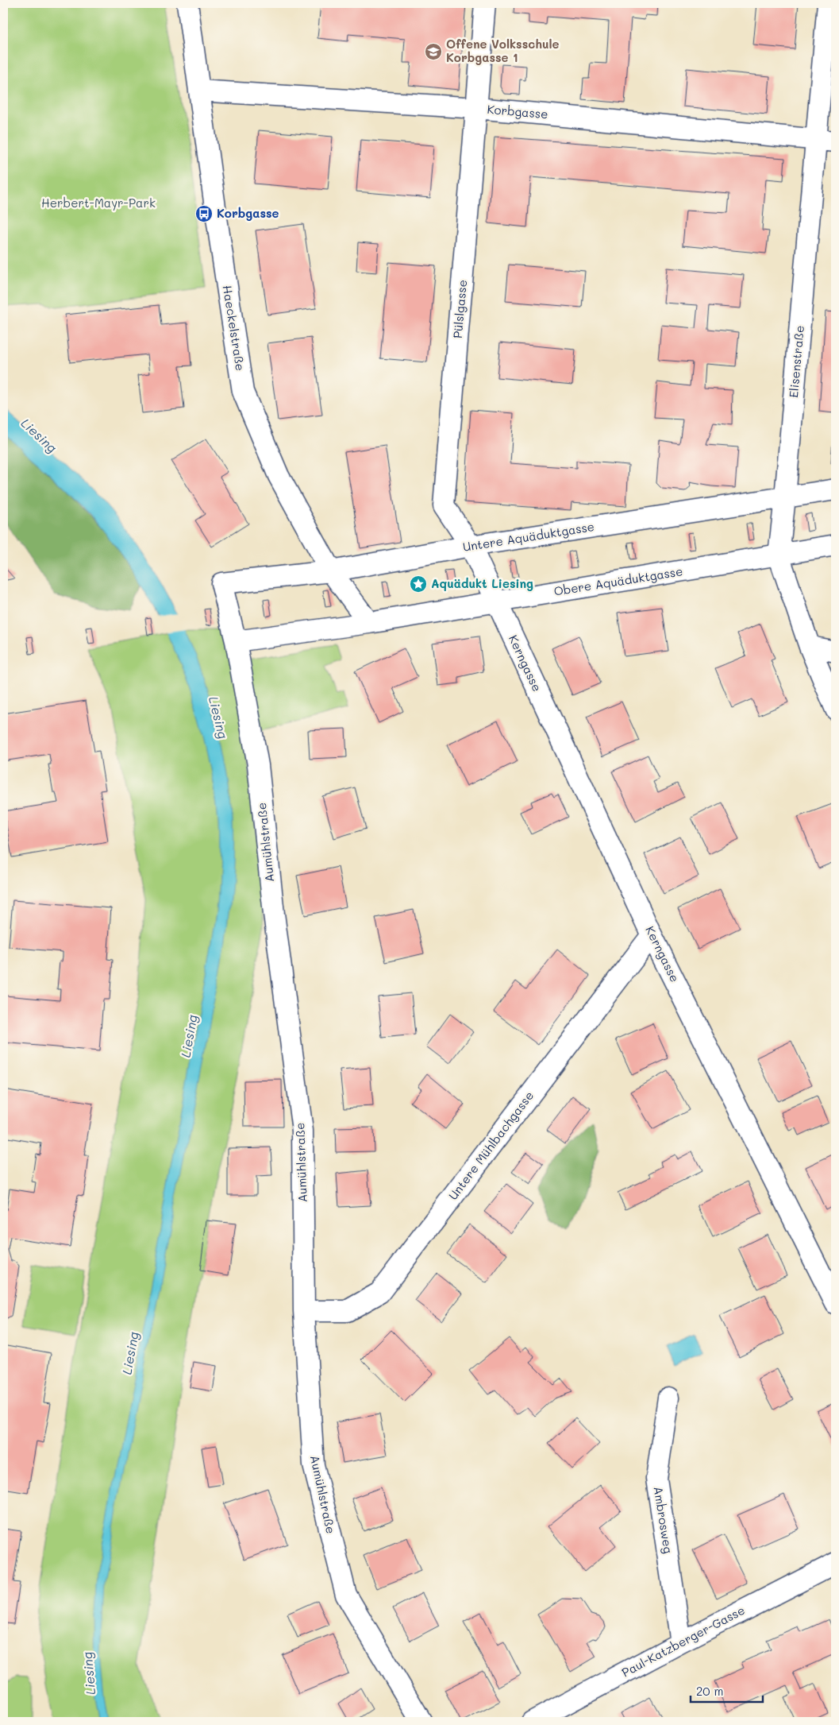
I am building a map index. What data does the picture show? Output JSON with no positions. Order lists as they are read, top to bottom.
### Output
{
  "streets": {
    "street": [
      "Korbgasse",
      "Pülslgasse",
      "Haeckelstraße",
      "Elisenstraße",
      "Untere Aquäduktgasse",
      "Obere Aquäduktgasse",
      "Kerngasse",
      "Aumühlstraße",
      "Untere Mühlbachgasse",
      "Ambrosweg",
      "Paul-Katzberger-Gasse"
    ]
  },
  "crossings": [
    ["Korbgasse", "Pülslgasse"],
    ["Korbgasse", "Haeckelstraße"],
    ["Korbgasse", "Elisenstraße"],
    ["Pülslgasse", "Untere Aquäduktgasse"],
    ["Pülslgasse", "Obere Aquäduktgasse"],
    ["Pülslgasse", "Kerngasse"],
    ["Haeckelstraße", "Untere Aquäduktgasse"],
    ["Haeckelstraße", "Obere Aquäduktgasse"],
    ["Elisenstraße", "Untere Aquäduktgasse"],
    ["Elisenstraße", "Obere Aquäduktgasse"],
    ["Untere Aquäduktgasse", "Aumühlstraße"],
    ["Obere Aquäduktgasse", "Kerngasse"],
    ["Obere Aquäduktgasse", "Aumühlstraße"],
    ["Kerngasse", "Untere Mühlbachgasse"],
    ["Aumühlstraße", "Untere Mühlbachgasse"],
    ["Ambrosweg", "Paul-Katzberger-Gasse"]
  ],
  "water": ["Liesing"],
  "parks": ["Herbert-Mayr-Park"],
  "places": {
    "school or university": ["Offene Volksschule Korbgasse 1"],
    "bus stop": ["Korbgasse"],
    "place": ["Aquädukt Liesing"]
  },
  "scale_bar": "20 m"
}
